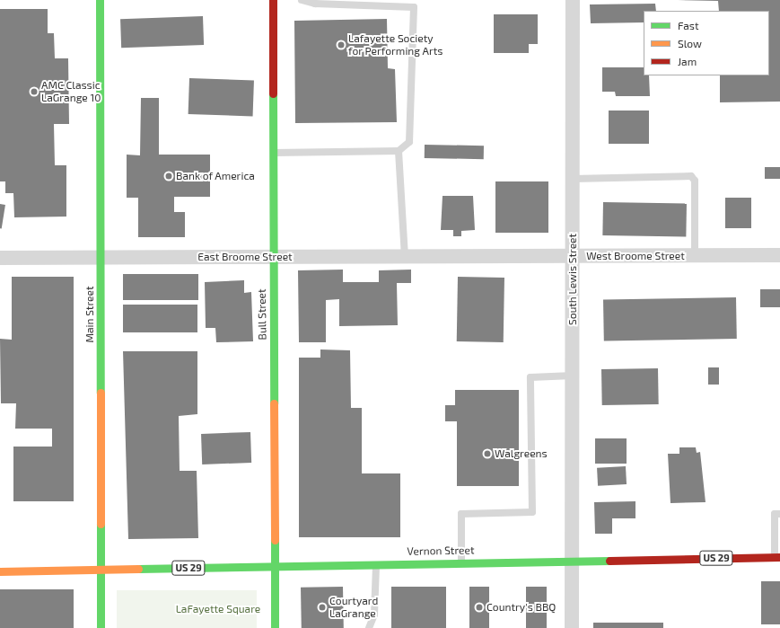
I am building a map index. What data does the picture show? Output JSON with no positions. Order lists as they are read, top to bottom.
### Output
{
  "streets": {
    "street": [
      "West Broome Street",
      "East Broome Street",
      "South Lewis Street",
      "Main Street",
      "Bull Street",
      "Vernon Street",
      "US 29"
    ]
  },
  "crossings": [
    ["West Broome Street", "East Broome Street"],
    ["West Broome Street", "South Lewis Street"],
    ["East Broome Street", "Main Street"],
    ["East Broome Street", "Bull Street"],
    ["South Lewis Street", "Vernon Street"],
    ["Main Street", "Vernon Street"],
    ["Main Street", "US 29"],
    ["Bull Street", "Vernon Street"],
    ["Vernon Street", "US 29"]
  ],
  "parks": ["LaFayette Square"],
  "places": [
    "Lafayette Society for Performing Arts",
    "AMC Classic LaGrange 10",
    "Bank of America",
    "Walgreens",
    "Courtyard LaGrange",
    "Country's BBQ"
  ],
  "legend": ["Fast", "Slow", "Jam"]
}
